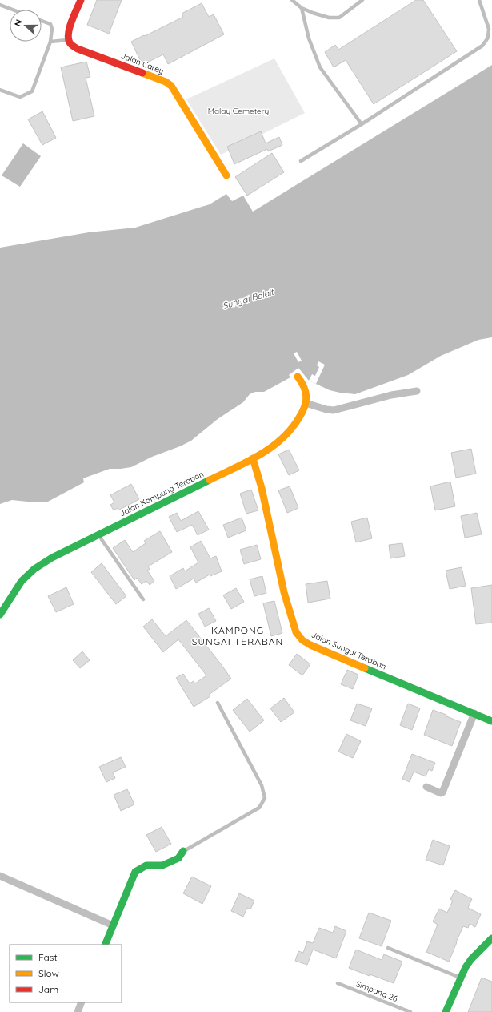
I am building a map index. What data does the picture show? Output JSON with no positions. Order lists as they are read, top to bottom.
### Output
{
  "streets": {
    "street": ["Jalan Carey", "Jalan Kampung Teraban", "Jalan Sungai Teraban"],
    "lane": ["Simpang 26"]
  },
  "crossings": [
    ["Jalan Kampung Teraban", "Jalan Sungai Teraban"]
  ],
  "districts": ["KAMPONG SUNGAI TERABAN"],
  "water": ["Sungai Belait"],
  "parks": ["Malay Cemetery"],
  "legend": ["Fast", "Slow", "Jam"],
  "north": "left"
}
